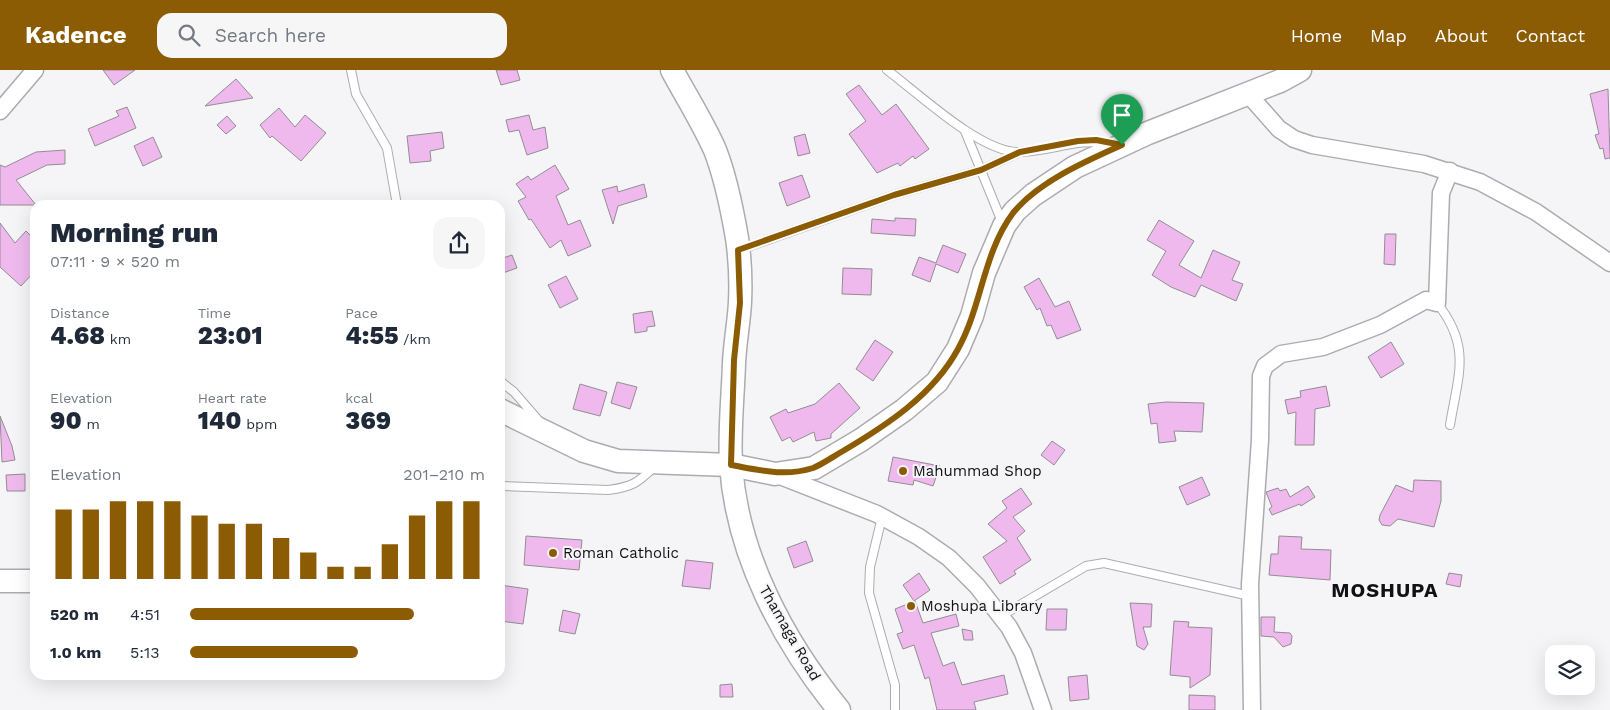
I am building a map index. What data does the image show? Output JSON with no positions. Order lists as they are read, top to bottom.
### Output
{
  "streets": {
    "street": ["Thamaga Road"]
  },
  "districts": ["MOSHUPA"],
  "places": ["Mahummad Shop", "Roman Catholic", "Moshupa Library"],
  "page": {
    "header": "Kadence",
    "search": "Search here",
    "nav": [
      "Home",
      "Map",
      "About",
      "Contact"
    ],
    "heading": ["Morning run", "07:11 · 9 × 520 m"],
    "stats": [
      ["Distance", "4.68 km"],
      ["Time", "23:01"],
      ["Pace", "4:55 /km"],
      ["Elevation", "90 m"],
      ["Heart rate", "140 bpm"],
      ["kcal", "369"]
    ],
    "chart": ["Elevation", "201–210 m"],
    "list": [
      {
        "name": "520 m",
        "note": "4:51"
      },
      {
        "name": "1.0 km",
        "note": "5:13"
      }
    ]
  }
}
